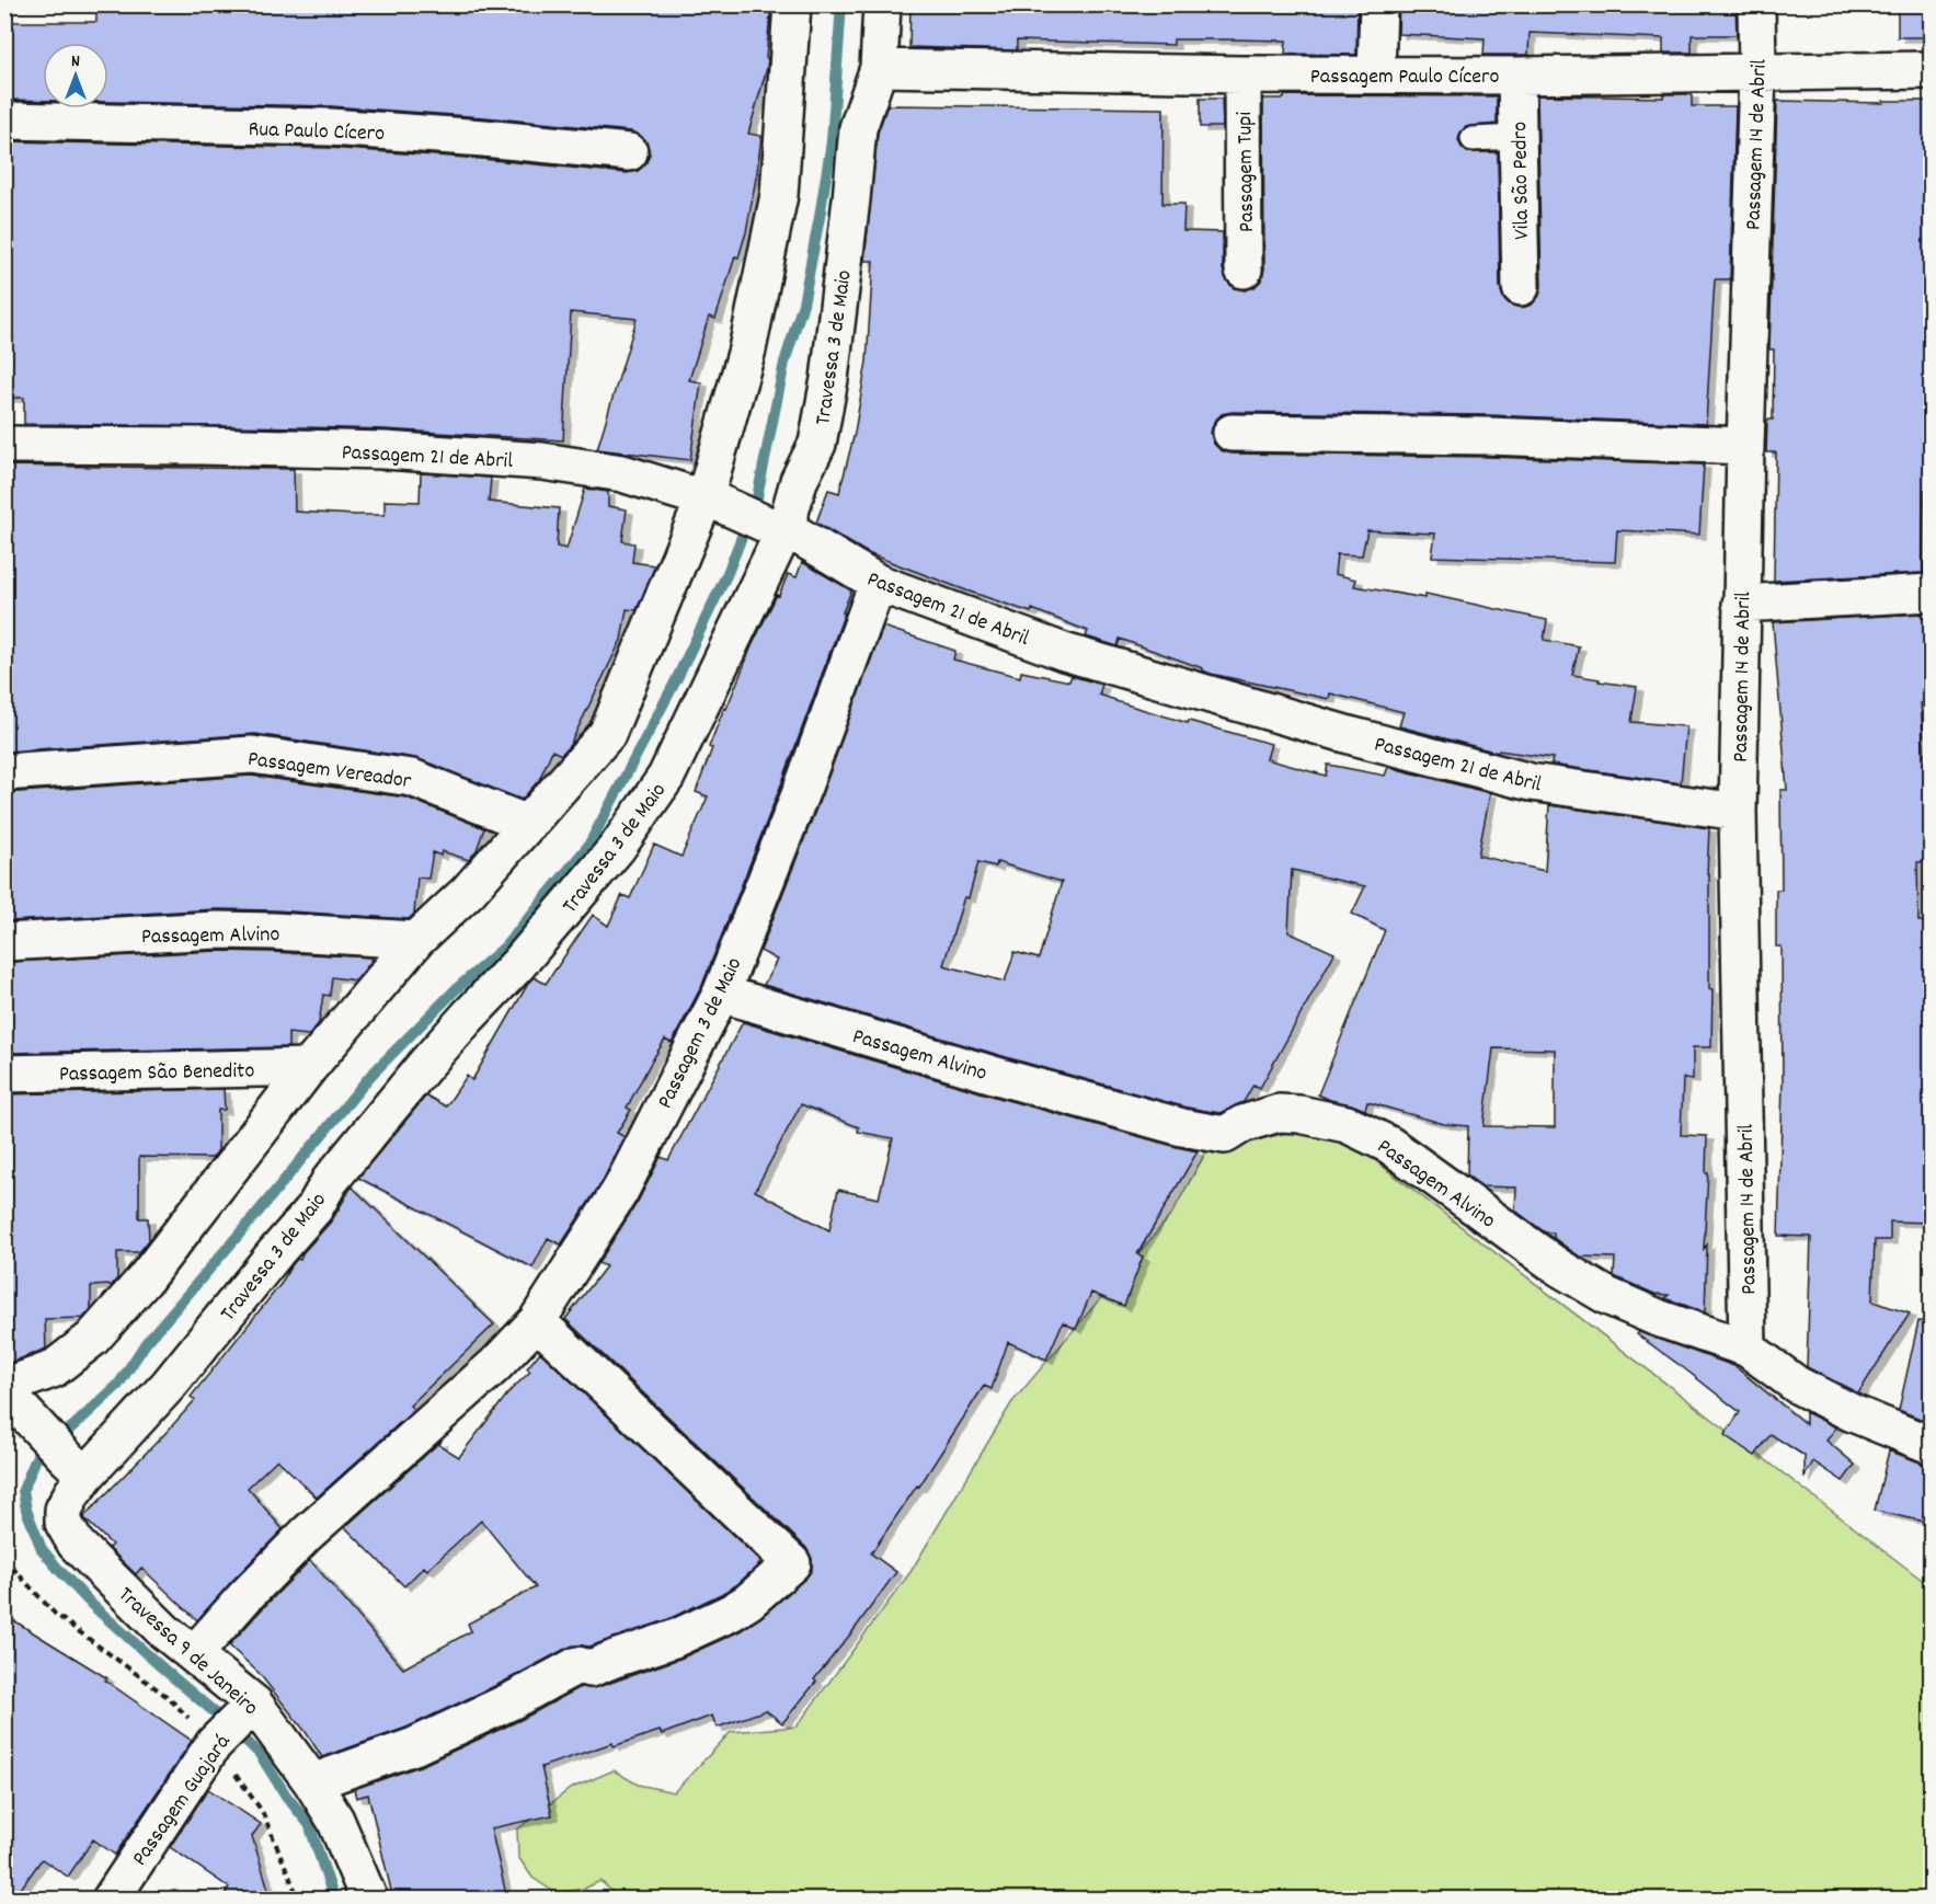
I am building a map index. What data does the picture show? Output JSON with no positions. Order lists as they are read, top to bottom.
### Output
{
  "streets": {
    "street": [
      "Passagem Paulo Cícero",
      "Rua Paulo Cícero",
      "Passagem 14 de Abril",
      "Passagem Tupi",
      "Vila São Pedro",
      "Travessa 3 de Maio",
      "Passagem 21 de Abril",
      "Passagem Vereador",
      "Passagem Alvino",
      "Passagem 3 de Maio",
      "Passagem São Benedito",
      "Travessa 9 de Janeiro",
      "Passagem Guajará"
    ]
  },
  "crossings": [
    ["Passagem Paulo Cícero", "Passagem 14 de Abril"],
    ["Passagem Paulo Cícero", "Passagem Tupi"],
    ["Passagem Paulo Cícero", "Vila São Pedro"],
    ["Passagem Paulo Cícero", "Travessa 3 de Maio"],
    ["Passagem 14 de Abril", "Passagem 21 de Abril"],
    ["Passagem 14 de Abril", "Passagem Alvino"],
    ["Travessa 3 de Maio", "Passagem 21 de Abril"],
    ["Travessa 3 de Maio", "Travessa 9 de Janeiro"],
    ["Passagem 21 de Abril", "Passagem 3 de Maio"],
    ["Passagem Alvino", "Passagem 3 de Maio"],
    ["Passagem 3 de Maio", "Travessa 9 de Janeiro"],
    ["Travessa 9 de Janeiro", "Passagem Guajará"]
  ],
  "north": "top"
}
